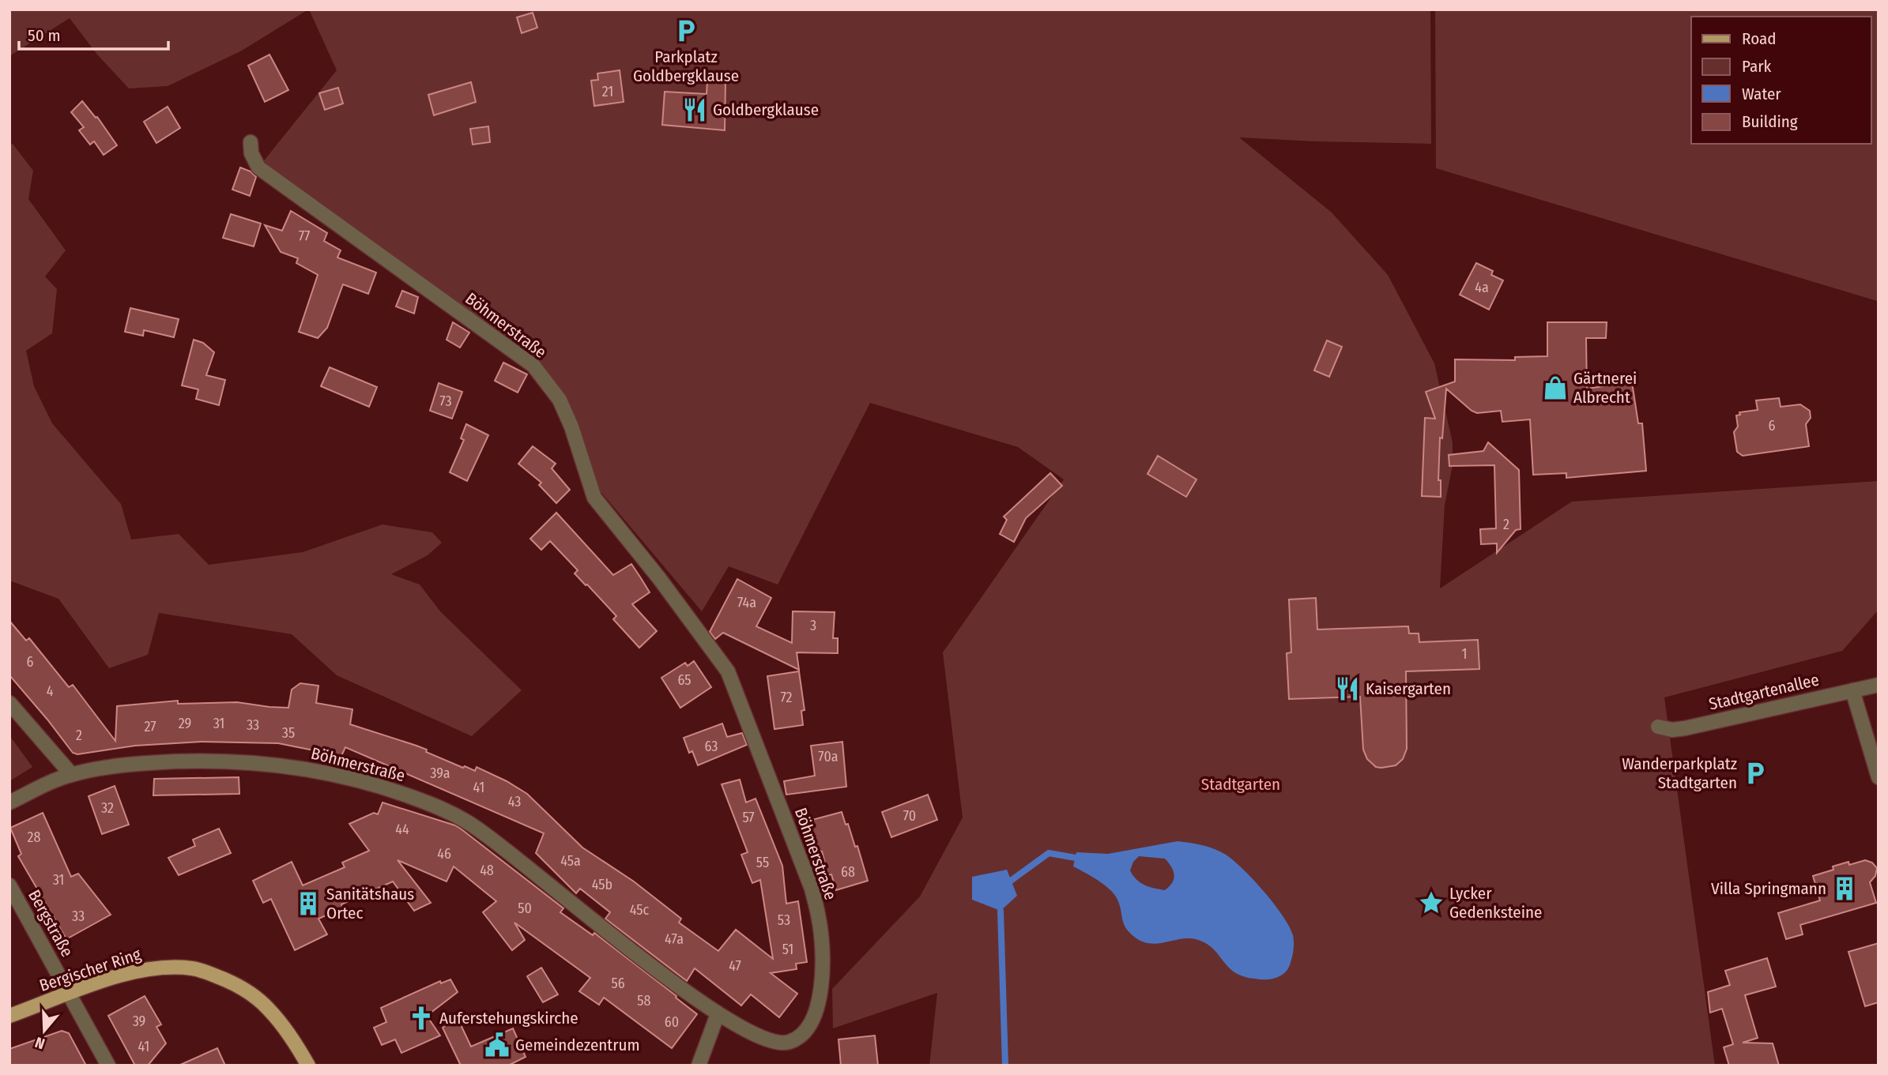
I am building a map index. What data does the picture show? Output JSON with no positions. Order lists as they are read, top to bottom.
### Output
{
  "streets": {
    "main road": ["Bergischer Ring"],
    "street": ["Böhmerstraße", "Stadtgartenallee", "Bergstraße"]
  },
  "crossings": [
    ["Bergstraße", "Bergischer Ring"]
  ],
  "parks": ["Stadtgarten"],
  "places": {
    "parking": ["Parkplatz Goldbergklause", "Wanderparkplatz Stadtgarten"],
    "restaurant": ["Goldbergklause", "Kaisergarten"],
    "shop": ["Gärtnerei Albrecht"],
    "building": ["Villa Springmann", "Sanitätshaus Ortec"],
    "place": ["Lycker Gedenksteine"],
    "church": ["Auferstehungskirche"],
    "public building": ["Gemeindezentrum"]
  },
  "house_numbers": [
    "21",
    "77",
    "4a",
    "73",
    "6",
    "2",
    "74a",
    "3",
    "1",
    "6",
    "65",
    "4",
    "72",
    "29",
    "31",
    "33",
    "27",
    "35",
    "2",
    "63",
    "70a",
    "39a",
    "41",
    "43",
    "32",
    "70",
    "57",
    "44",
    "28",
    "46",
    "45a",
    "55",
    "48",
    "68",
    "31",
    "45b",
    "50",
    "45c",
    "33",
    "53",
    "47a",
    "51",
    "47",
    "56",
    "58",
    "39",
    "60",
    "41"
  ],
  "legend": [
    "Road",
    "Park",
    "Water",
    "Building"
  ],
  "scale_bar": "50 m",
  "north": "bottom"
}
